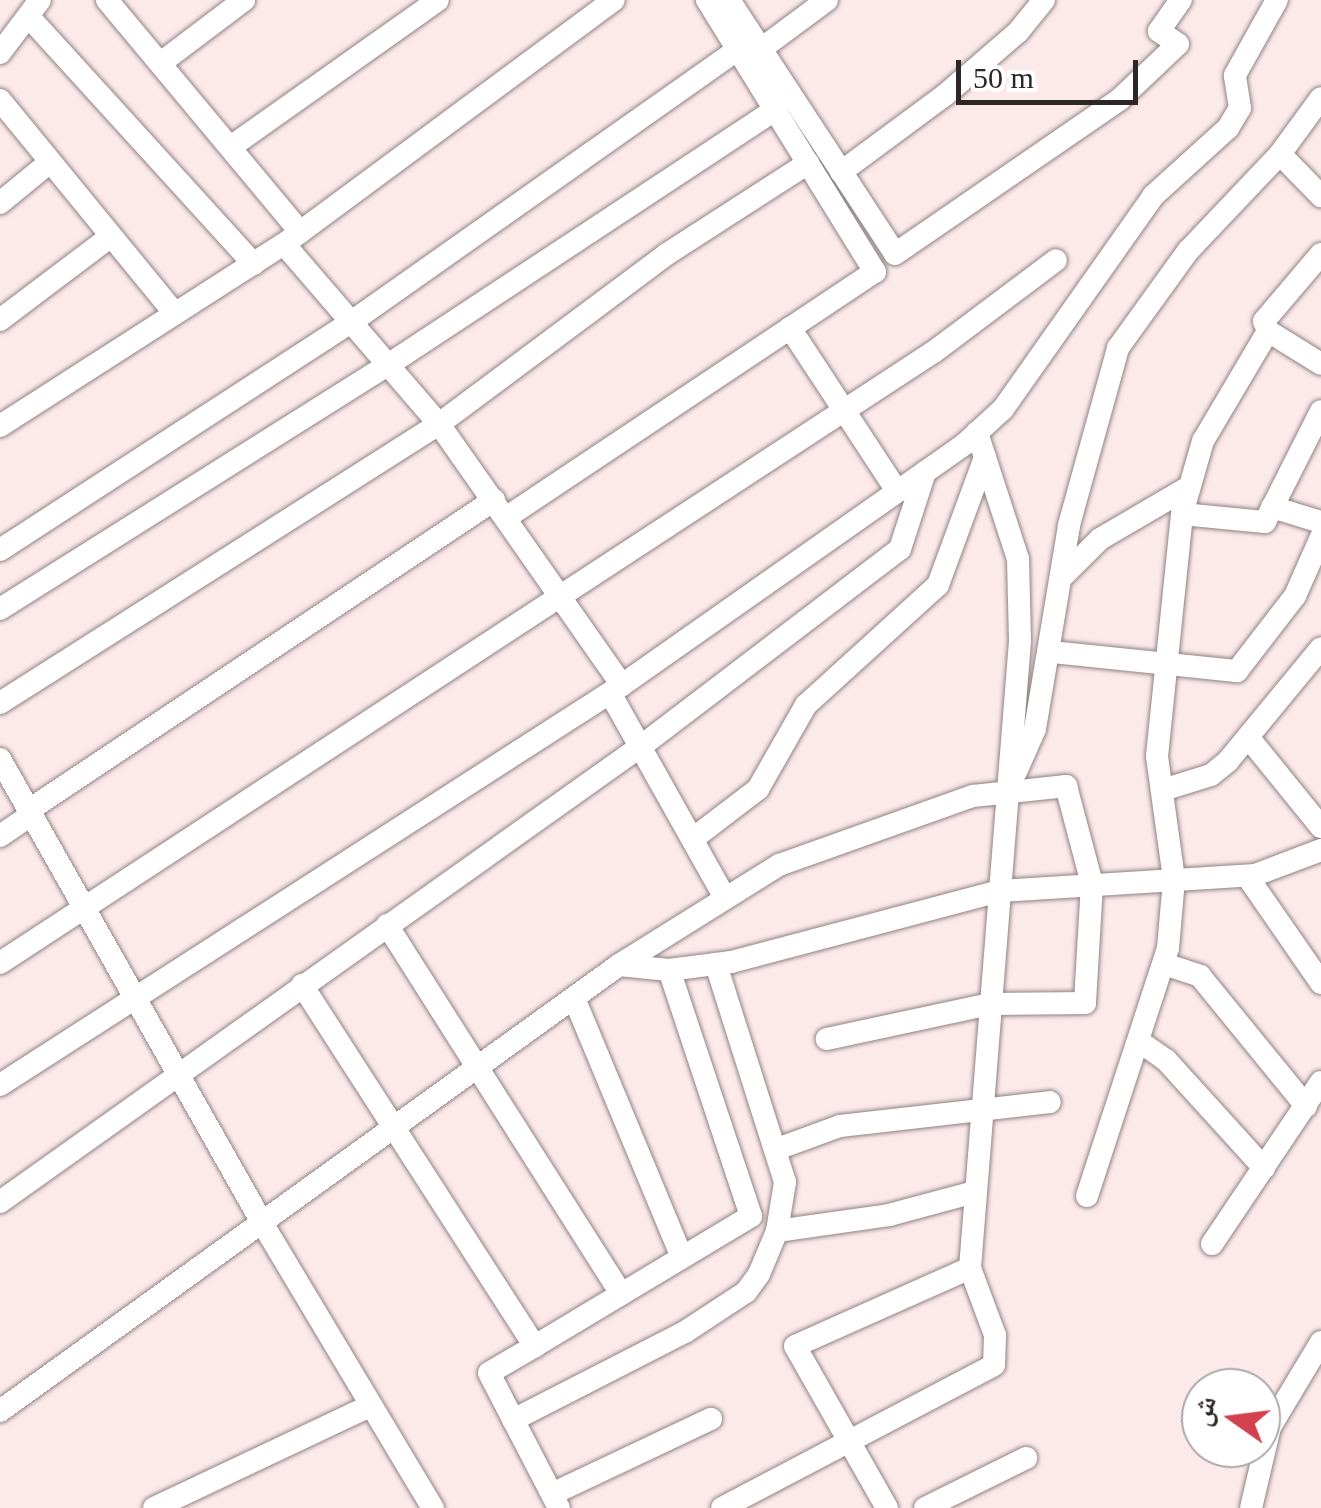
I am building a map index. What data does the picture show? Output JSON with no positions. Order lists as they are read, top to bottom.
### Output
{
  "scale_bar": "50 m",
  "north": "left"
}
